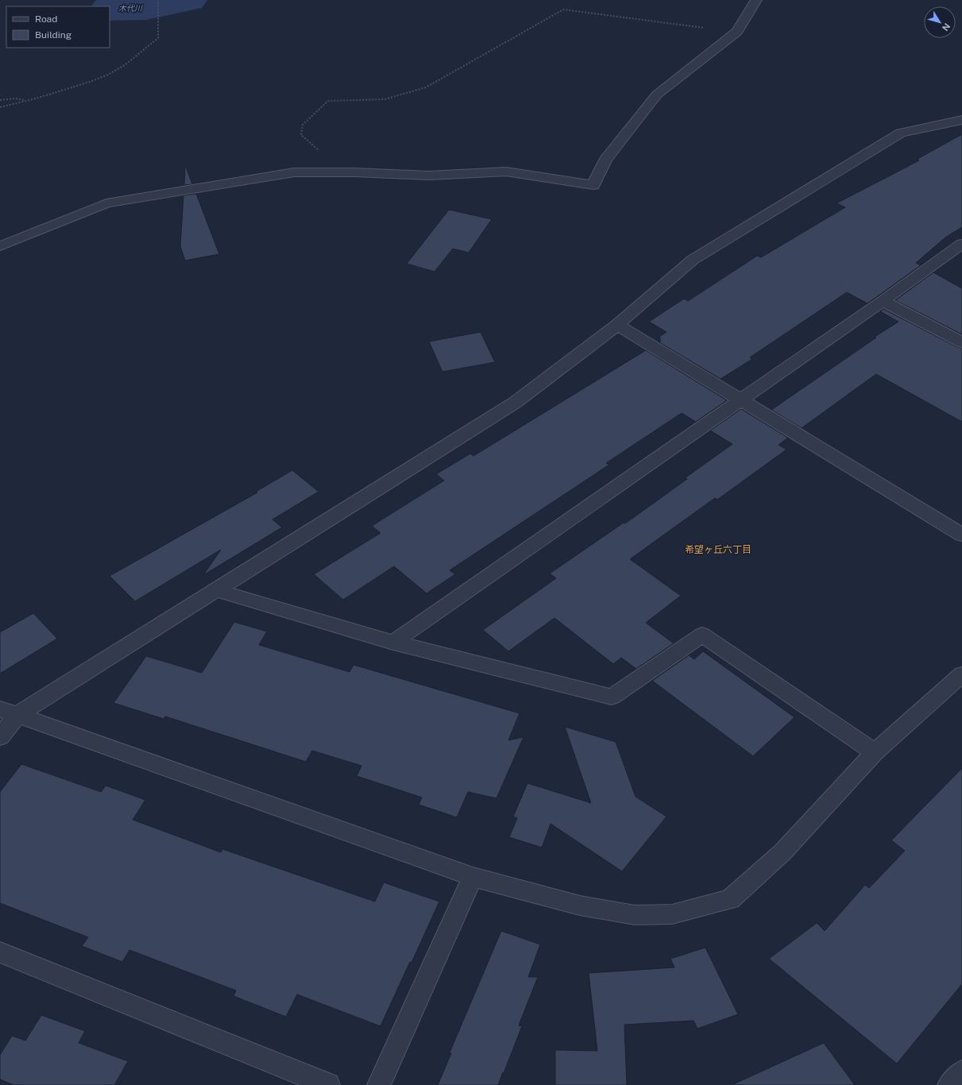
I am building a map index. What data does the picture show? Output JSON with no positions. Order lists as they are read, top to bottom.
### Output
{
  "districts": ["希望ヶ丘六丁目"],
  "water": ["木代川"],
  "legend": ["Road", "Building"],
  "north": "bottom right"
}
